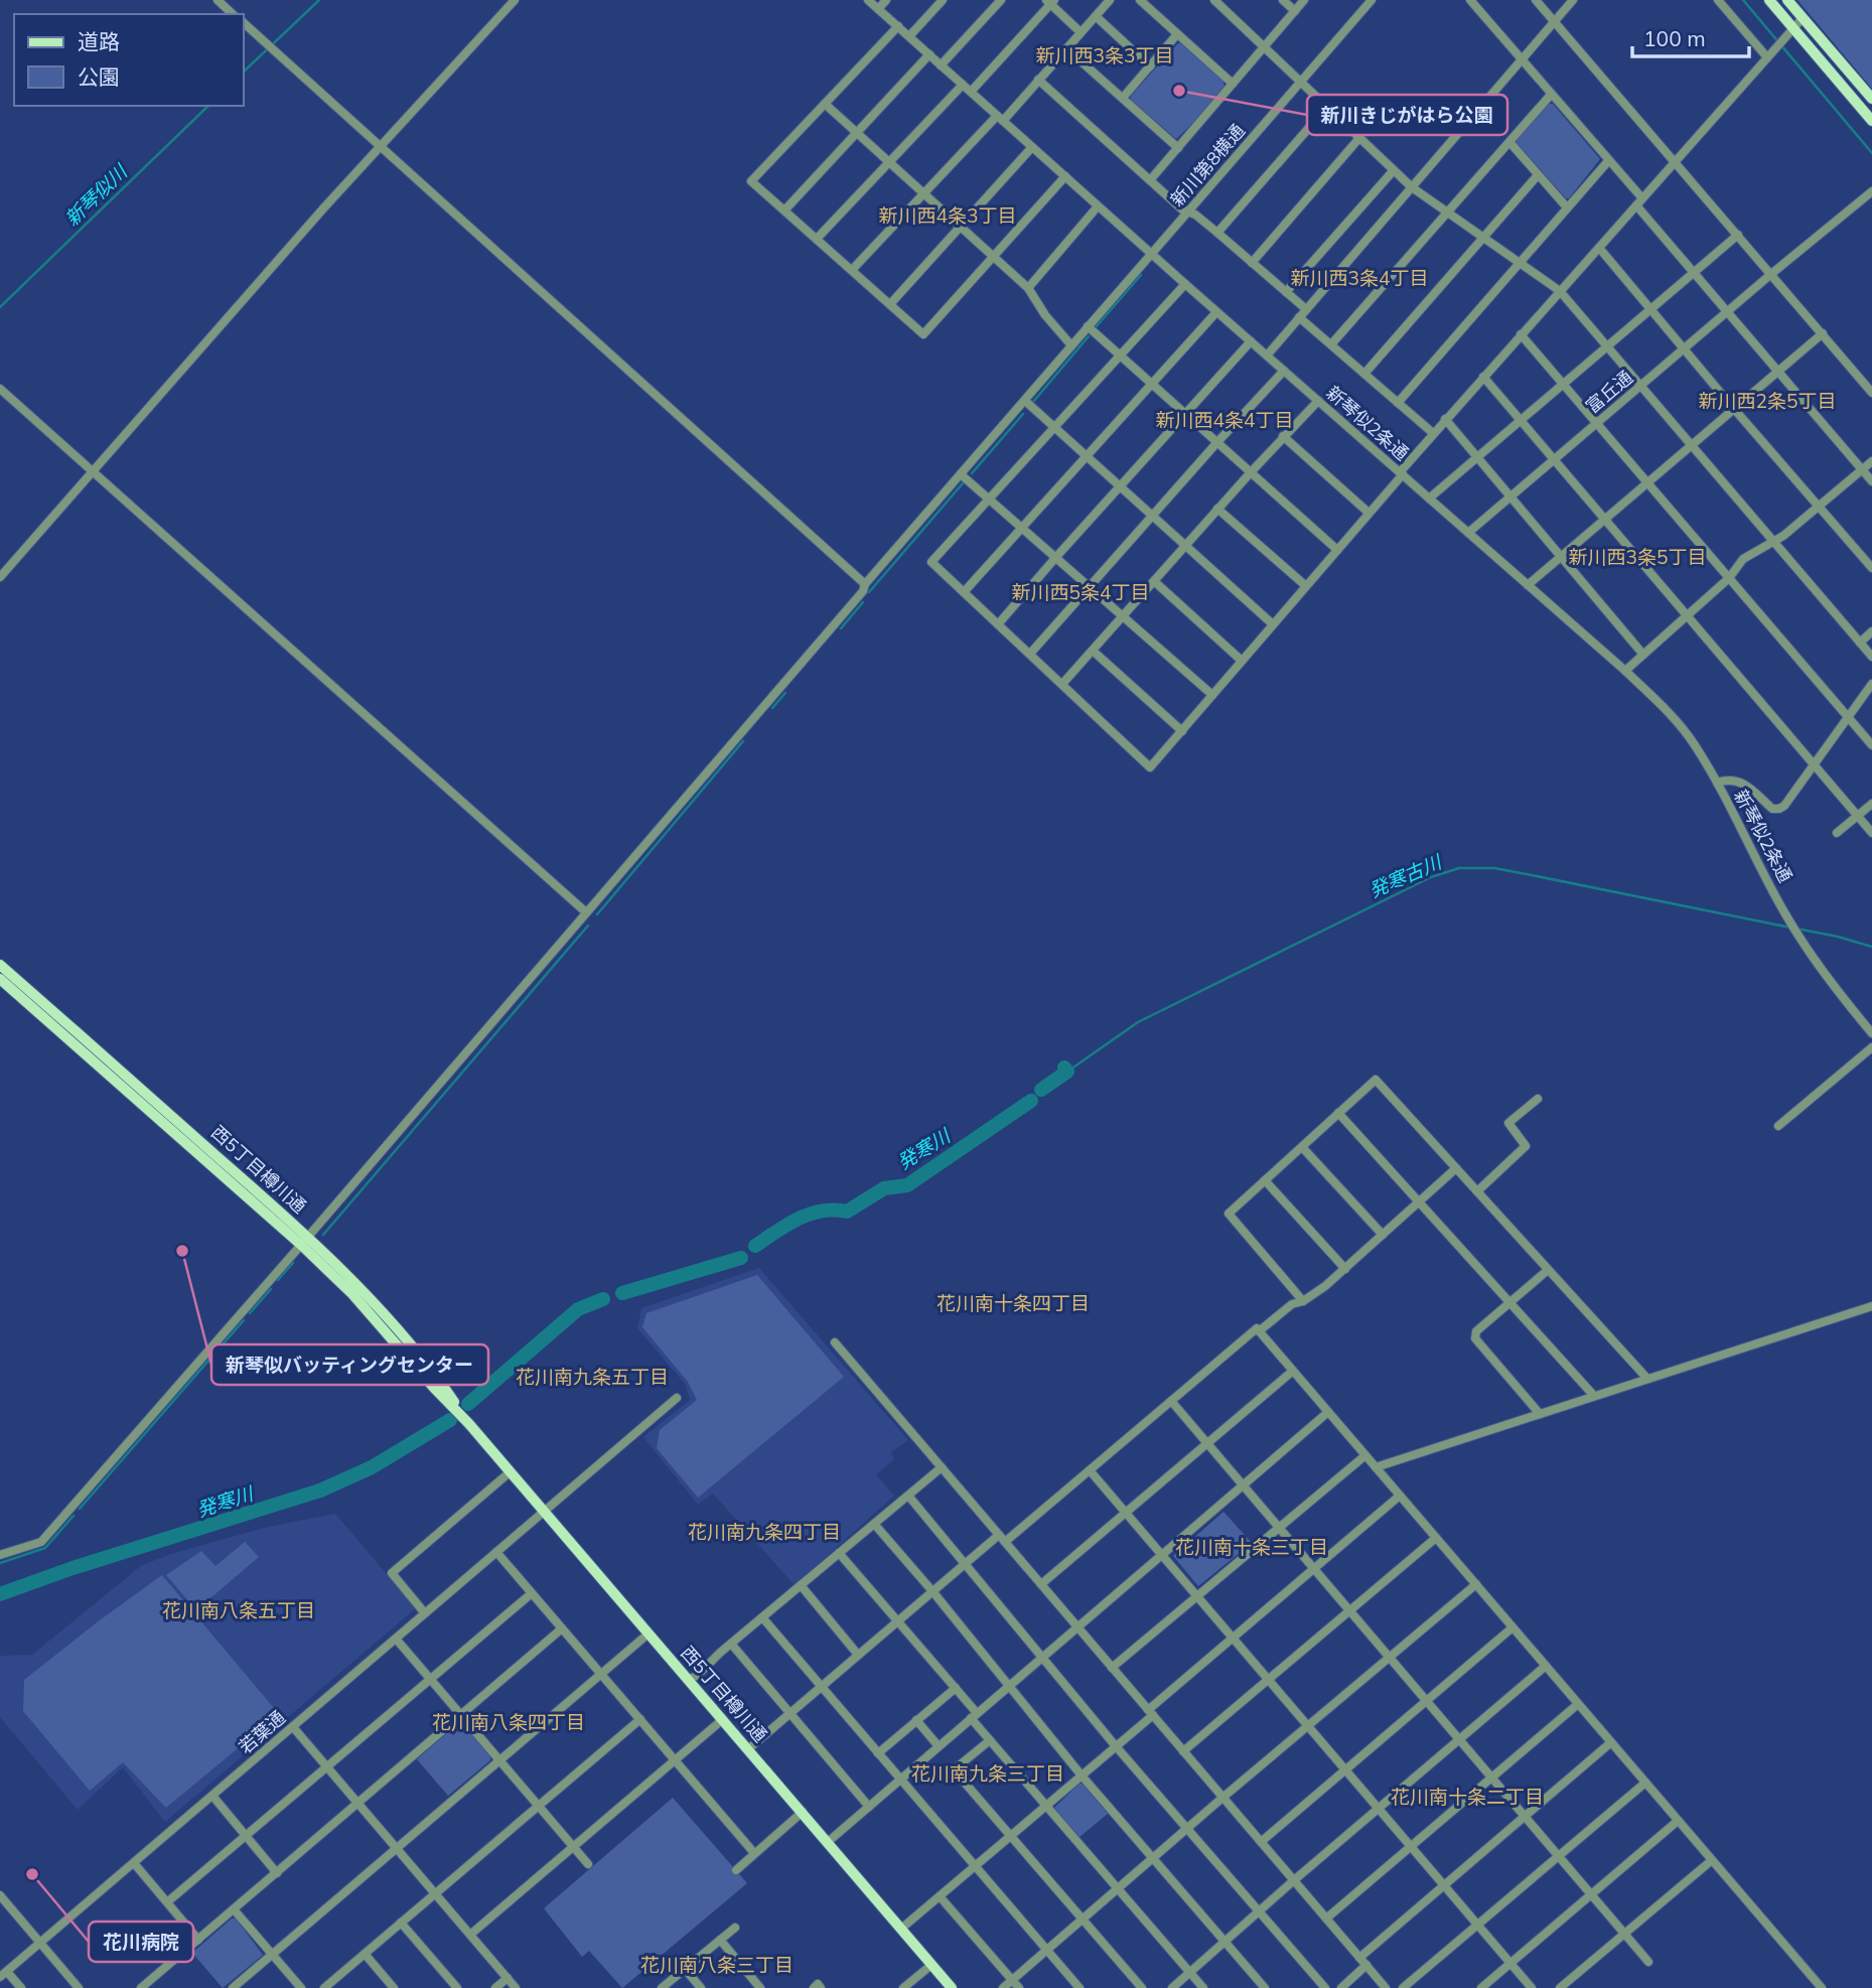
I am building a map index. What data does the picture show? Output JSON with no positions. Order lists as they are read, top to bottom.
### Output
{
  "streets": {
    "main road": ["西5丁目樽川通"],
    "street": [
      "新川第8横通",
      "富丘通",
      "新琴似2条通",
      "若葉通"
    ]
  },
  "crossings": [
    ["新川第8横通", "新琴似2条通"],
    ["新川第8横通", "西5丁目樽川通"],
    ["富丘通", "新琴似2条通"],
    ["西5丁目樽川通", "若葉通"]
  ],
  "districts": [
    "新川西3条3丁目",
    "新川西4条3丁目",
    "新川西3条4丁目",
    "新川西2条5丁目",
    "新川西4条4丁目",
    "新川西3条5丁目",
    "新川西5条4丁目",
    "花川南十条四丁目",
    "花川南九条五丁目",
    "花川南九条四丁目",
    "花川南十条三丁目",
    "花川南八条五丁目",
    "花川南八条四丁目",
    "花川南九条三丁目",
    "花川南十条二丁目",
    "花川南八条三丁目"
  ],
  "water": ["新琴似川", "発寒古川", "発寒川"],
  "places": ["新川きじがはら公園", "新琴似バッティングセンター", "花川病院"],
  "legend": ["道路", "公園"],
  "scale_bar": "100 m"
}
